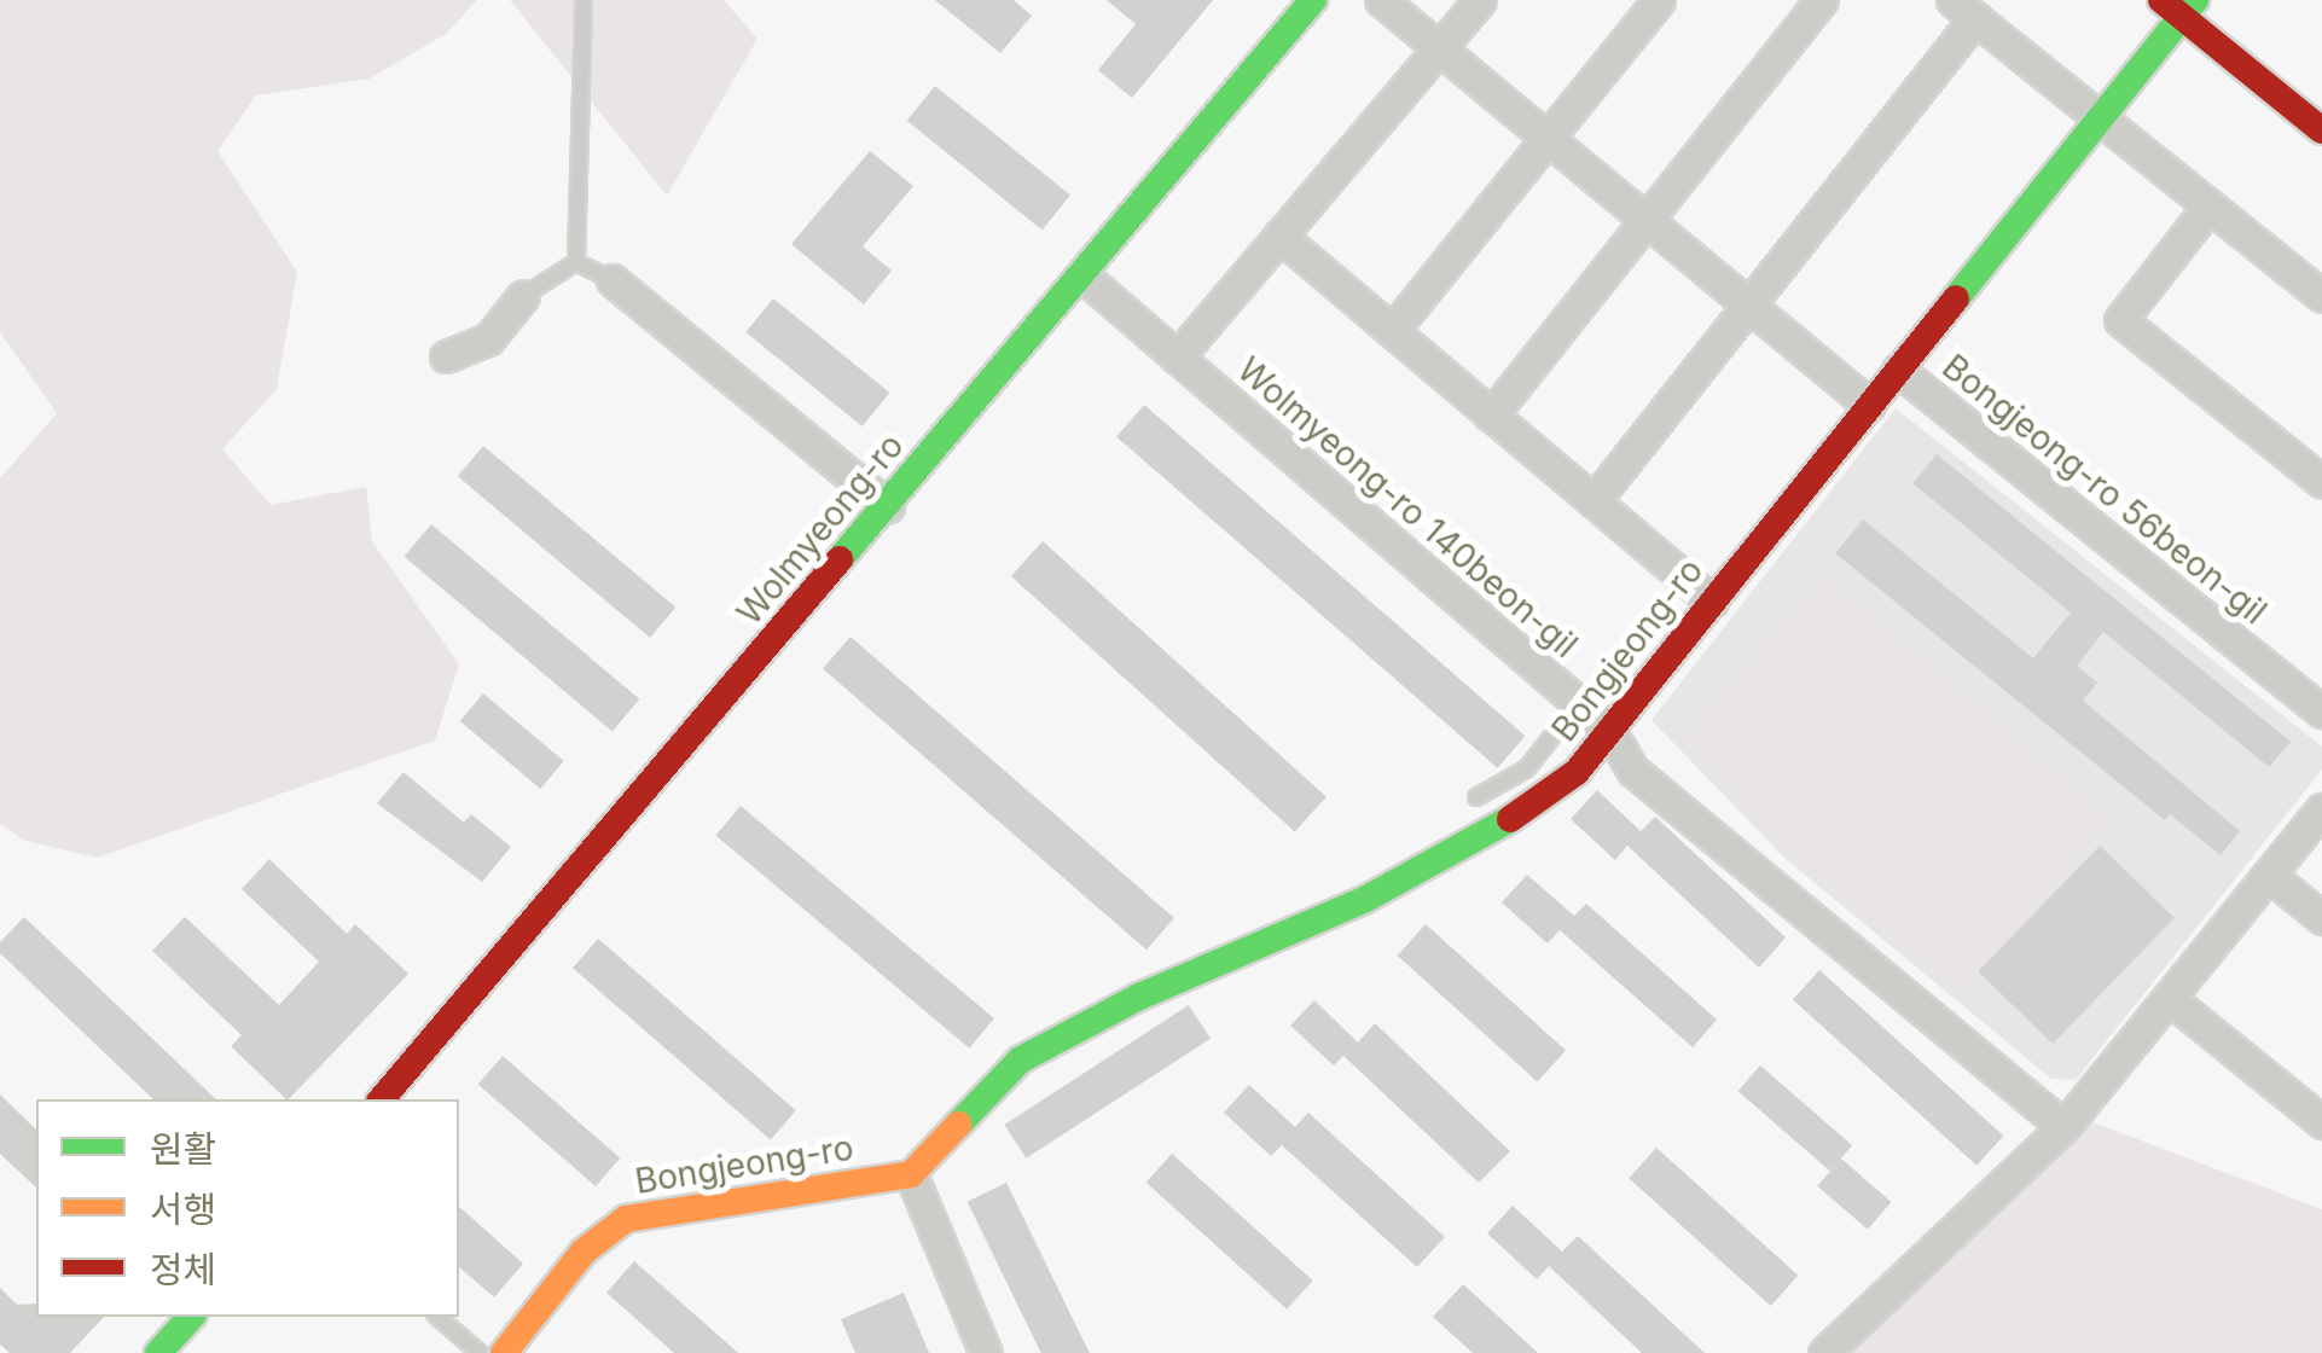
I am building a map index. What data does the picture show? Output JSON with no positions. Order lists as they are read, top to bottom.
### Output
{
  "streets": {
    "street": [
      "Bongjeong-ro 56beon-gil",
      "Wolmyeong-ro 140beon-gil",
      "Wolmyeong-ro",
      "Bongjeong-ro"
    ]
  },
  "crossings": [
    ["Bongjeong-ro 56beon-gil", "Bongjeong-ro"],
    ["Wolmyeong-ro 140beon-gil", "Wolmyeong-ro"],
    ["Wolmyeong-ro 140beon-gil", "Bongjeong-ro"]
  ],
  "legend": ["원활", "서행", "정체"]
}
